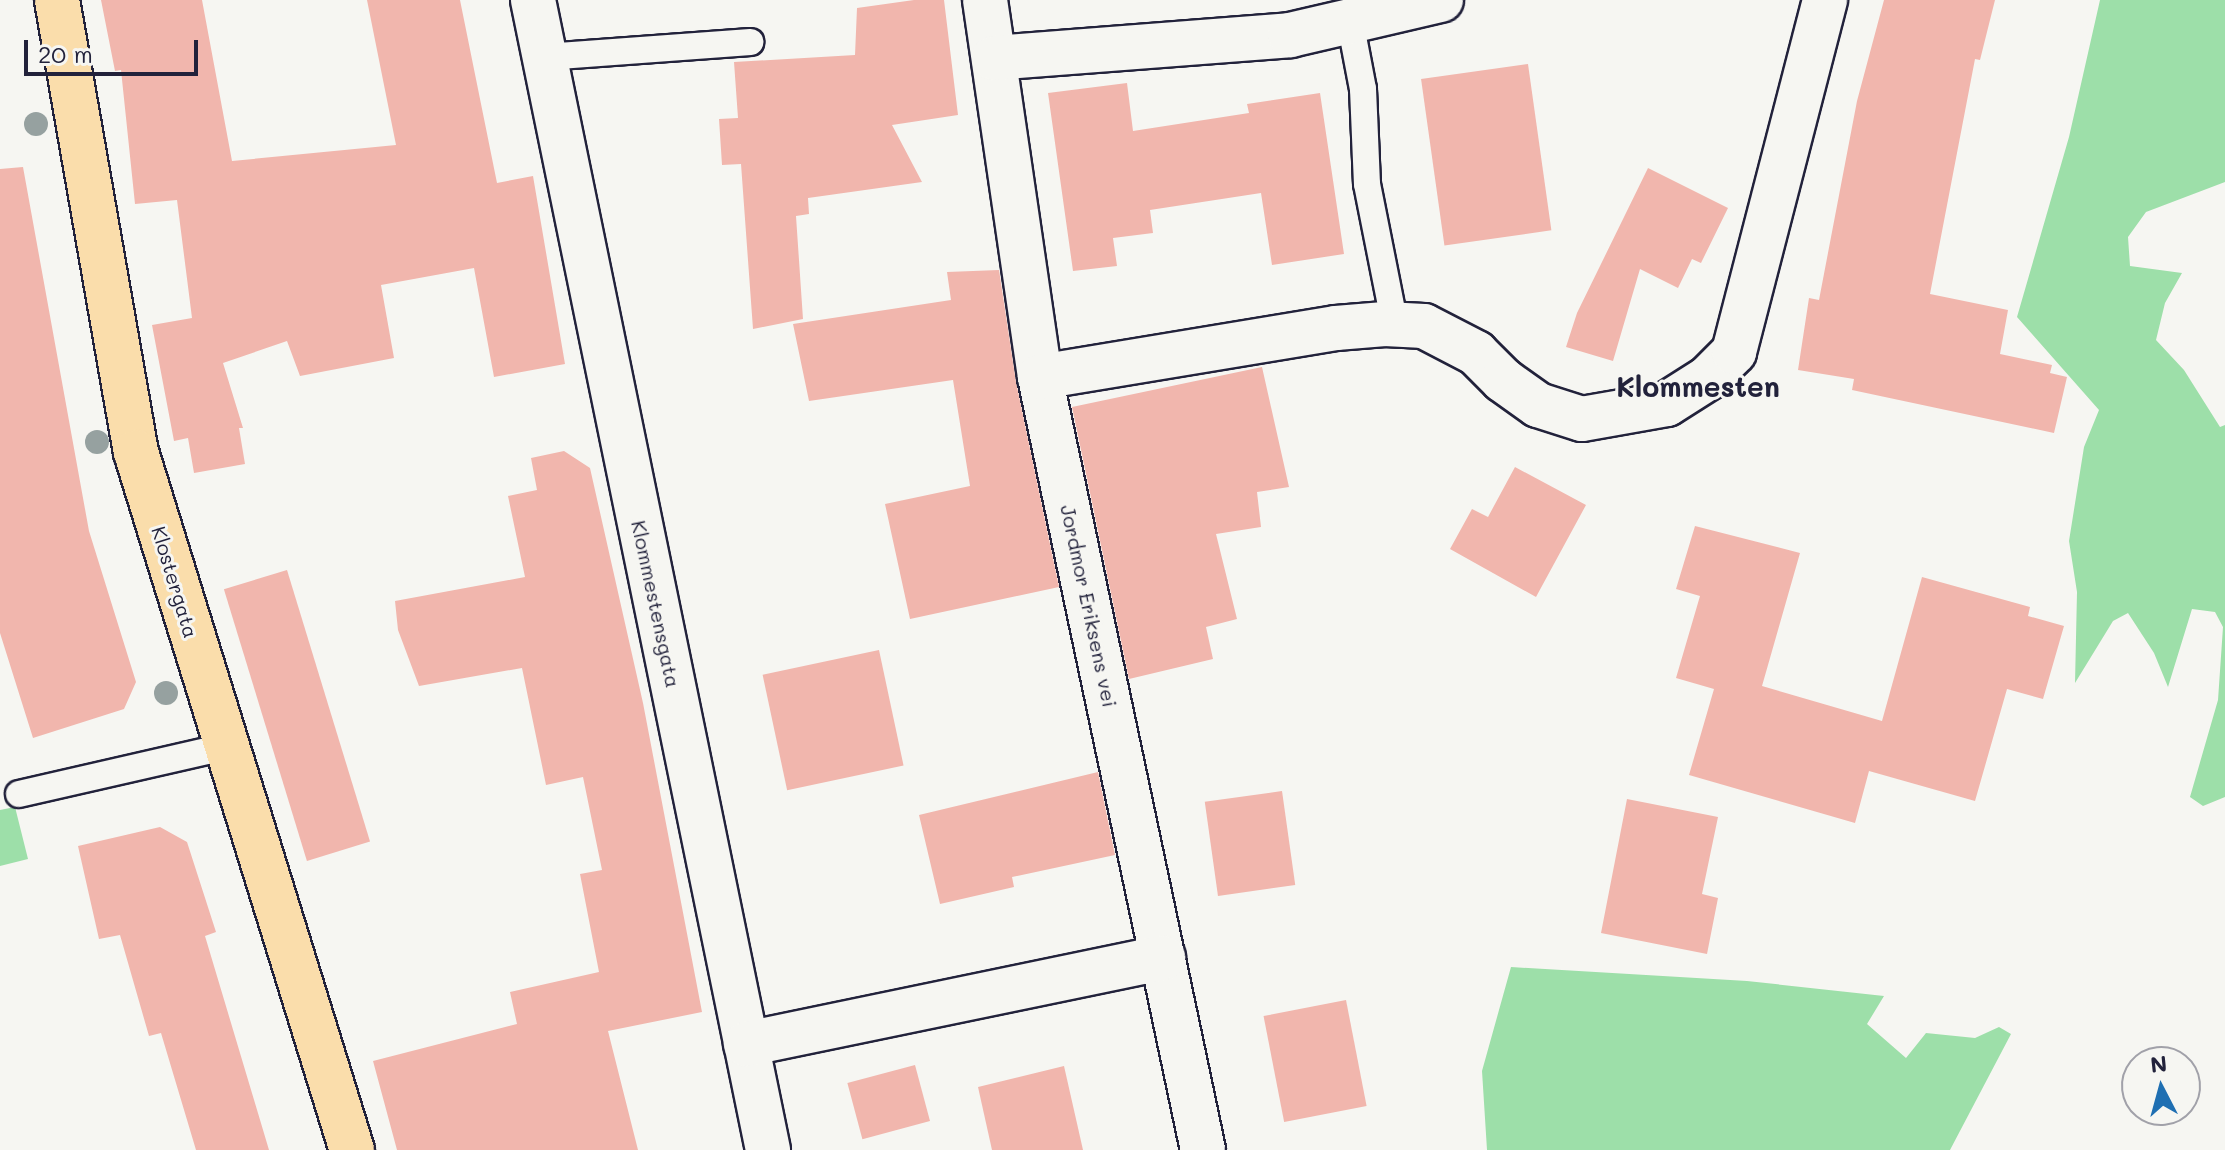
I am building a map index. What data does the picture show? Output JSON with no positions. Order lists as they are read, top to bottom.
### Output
{
  "streets": {
    "main road": ["Klostergata"],
    "street": ["Klommestensgata", "Jordmor Eriksens vei"]
  },
  "districts": ["Klommesten"],
  "scale_bar": "20 m",
  "north": "top"
}
